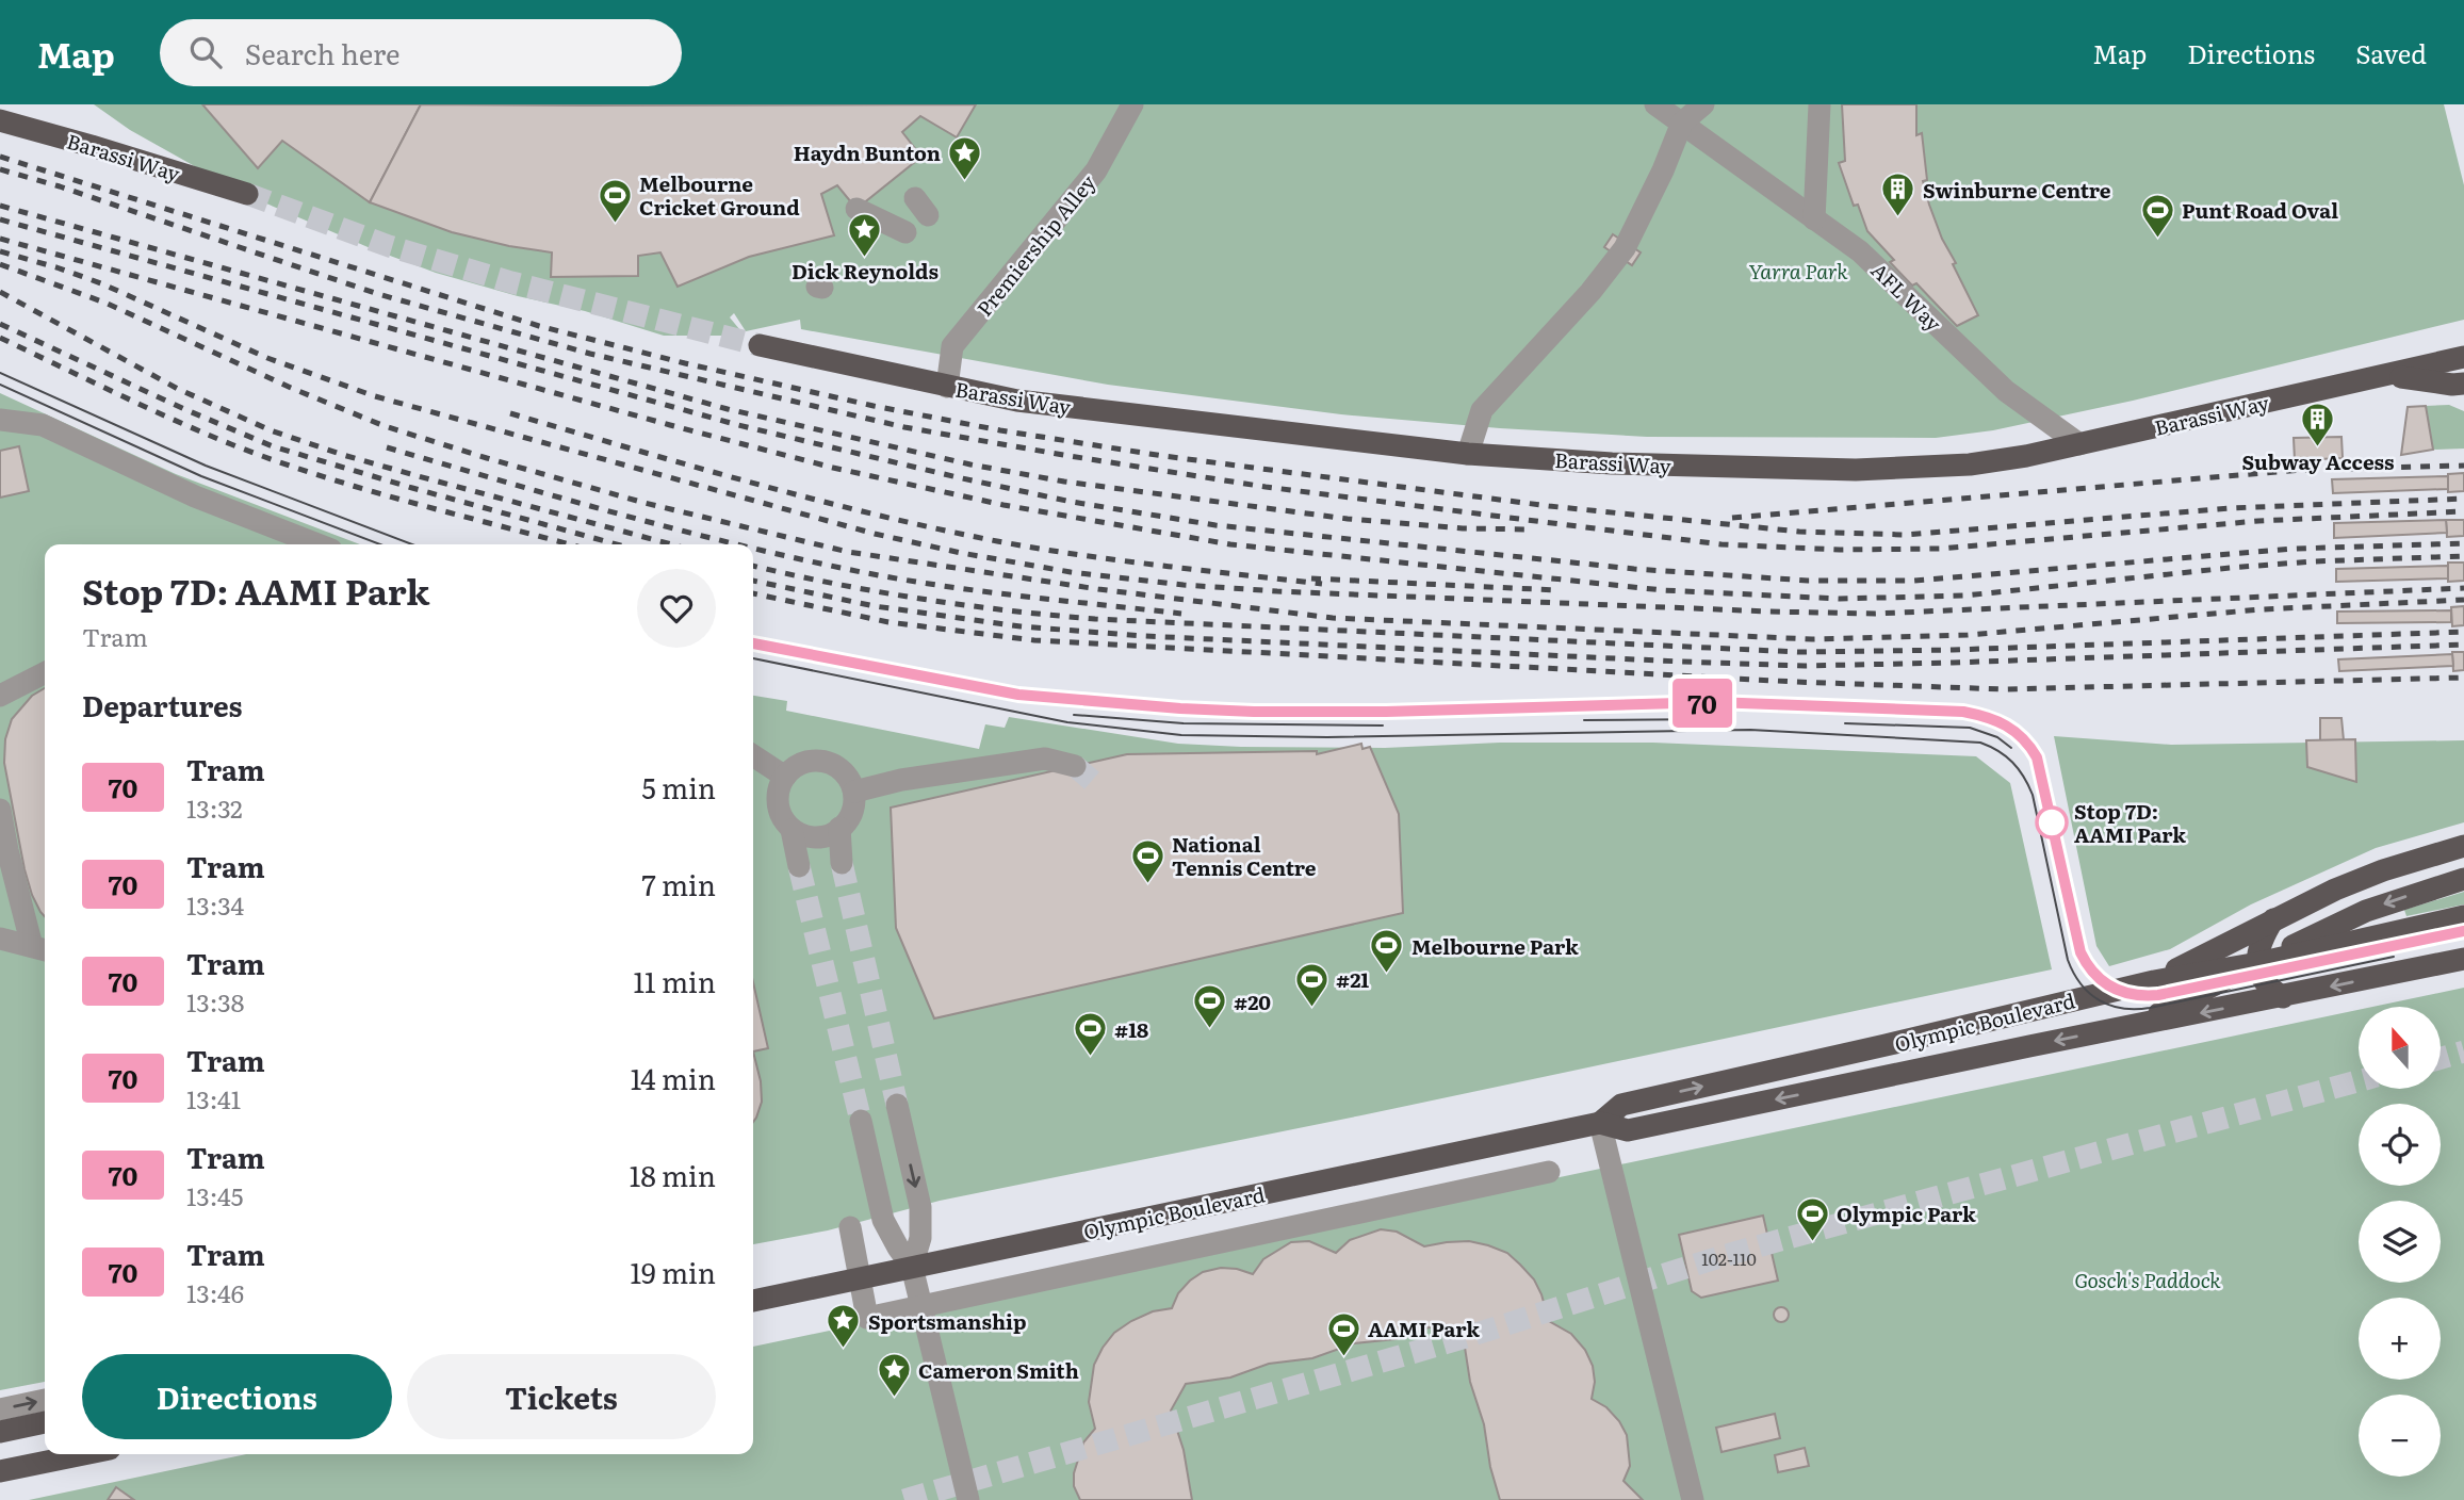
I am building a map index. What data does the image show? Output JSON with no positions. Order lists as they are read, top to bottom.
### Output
{
  "streets": {
    "main road": ["Barassi Way", "Olympic Boulevard"],
    "street": ["Premiership Alley", "AFL Way"]
  },
  "crossings": [
    ["Barassi Way", "Premiership Alley"],
    ["Barassi Way", "AFL Way"]
  ],
  "parks": ["Yarra Park", "Gosch's Paddock"],
  "places": {
    "place": [
      "Haydn Bunton",
      "Dick Reynolds",
      "Sportsmanship",
      "Cameron Smith"
    ],
    "building": ["Swinburne Centre", "Subway Access"],
    "sports": [
      "Melbourne Cricket Ground",
      "Punt Road Oval",
      "National Tennis Centre",
      "Melbourne Park",
      "#21",
      "#20",
      "#18",
      "Olympic Park",
      "AAMI Park"
    ],
    "other": ["Stop 7D: AAMI Park"]
  },
  "lines": ["tram line 70"],
  "house_numbers": ["102-110"],
  "north": "top",
  "page": {
    "header": "Map",
    "search": "Search here",
    "nav": ["Map", "Directions", "Saved"],
    "on_map": "70",
    "heading": [
      ["Stop 7D: AAMI Park", "Tram"],
      "Departures"
    ],
    "list": [
      {
        "mark": "70",
        "name": "Tram",
        "note": "13:32",
        "value": "5 min"
      },
      {
        "mark": "70",
        "name": "Tram",
        "note": "13:34",
        "value": "7 min"
      },
      {
        "mark": "70",
        "name": "Tram",
        "note": "13:38",
        "value": "11 min"
      },
      {
        "mark": "70",
        "name": "Tram",
        "note": "13:41",
        "value": "14 min"
      },
      {
        "mark": "70",
        "name": "Tram",
        "note": "13:45",
        "value": "18 min"
      },
      {
        "mark": "70",
        "name": "Tram",
        "note": "13:46",
        "value": "19 min"
      }
    ],
    "map_buttons": ["+", "−"],
    "buttons": ["Directions", "Tickets"]
  }
}
